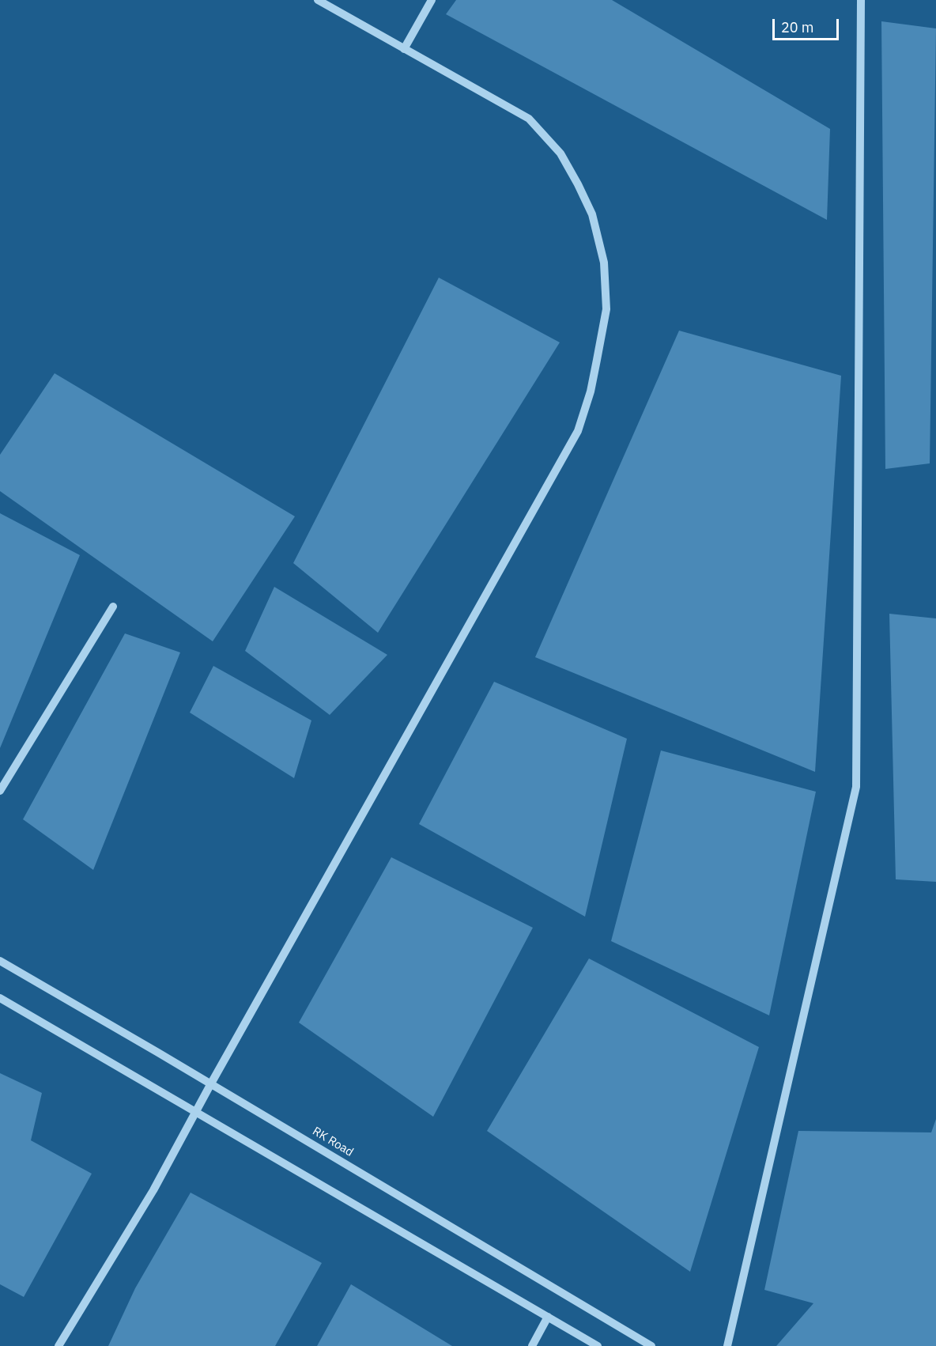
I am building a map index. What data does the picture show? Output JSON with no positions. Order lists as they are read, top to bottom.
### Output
{
  "streets": {
    "street": ["RK Road"]
  },
  "scale_bar": "20 m"
}
